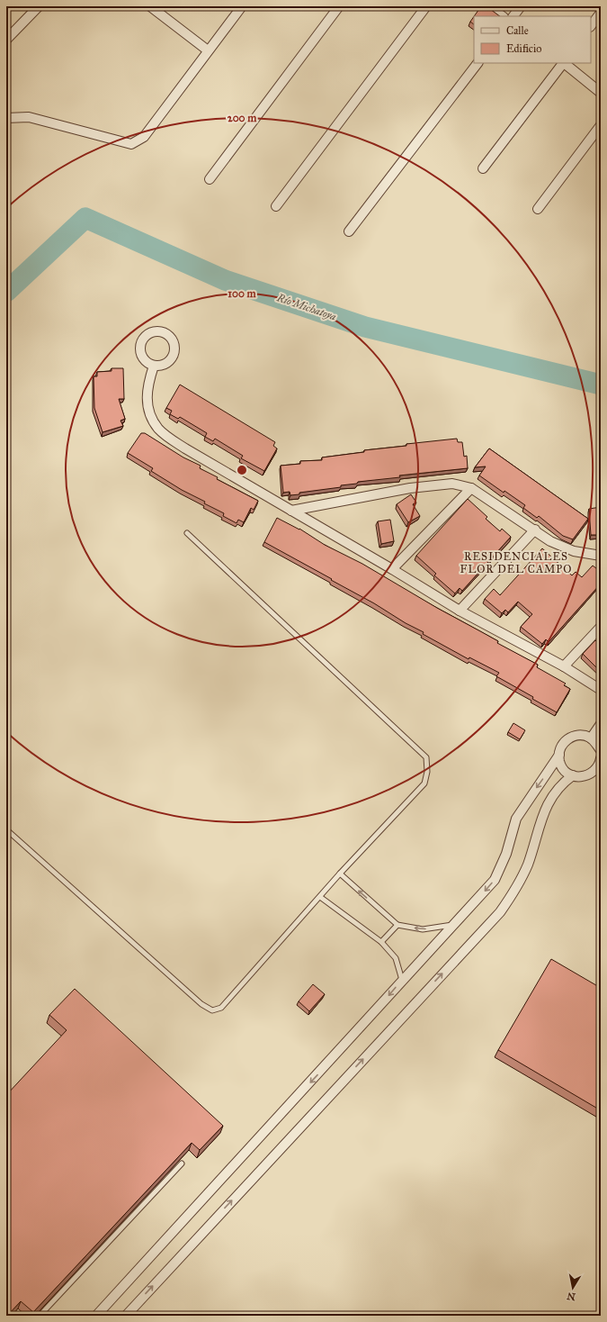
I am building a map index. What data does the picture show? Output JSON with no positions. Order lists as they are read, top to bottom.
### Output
{
  "districts": ["RESIDENCIALES FLOR DEL CAMPO"],
  "water": ["Río Michatoya"],
  "legend": ["Calle", "Edificio"],
  "north": "bottom",
  "rings": ["200 m", "100 m"]
}
